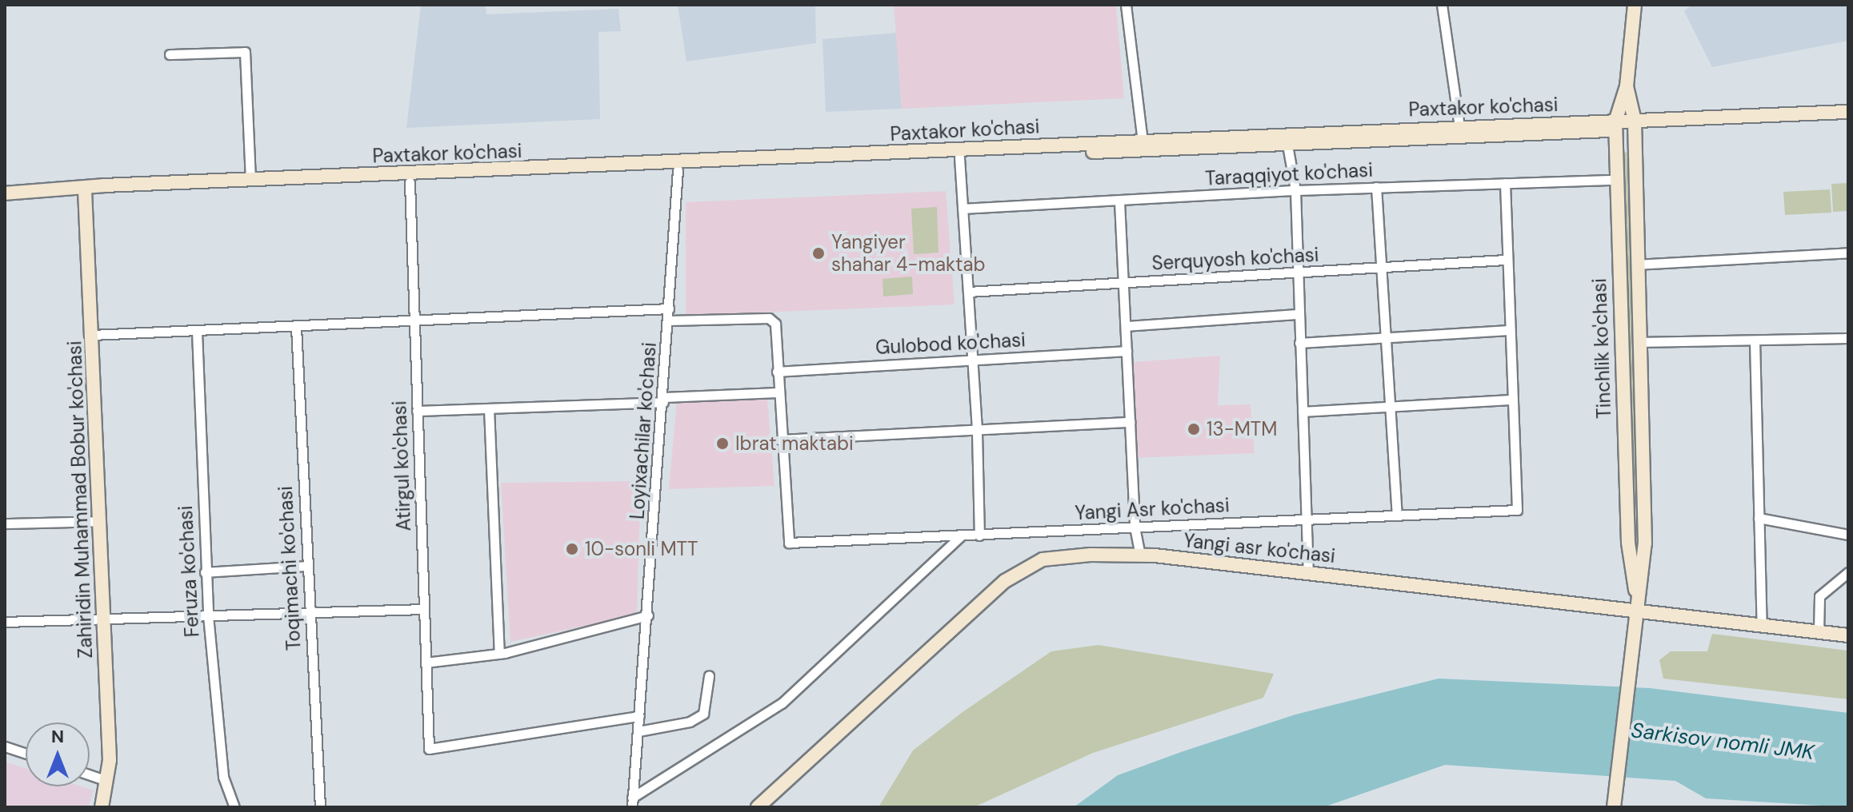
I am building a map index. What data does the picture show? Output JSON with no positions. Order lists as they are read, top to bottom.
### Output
{
  "streets": {
    "main road": [
      "Paxtakor ko'chasi",
      "Tinchlik ko'chasi",
      "Zahiridin Muhammad Bobur ko'chasi",
      "Yangi asr ko'chasi"
    ],
    "street": [
      "Taraqqiyot ko'chasi",
      "Serquyosh ko'chasi",
      "Gulobod ko'chasi",
      "Loyixachilar ko'chasi",
      "Atirgul ko'chasi",
      "Yangi Asr ko'chasi",
      "Toqimachi ko'chasi",
      "Feruza ko'chasi"
    ]
  },
  "crossings": [
    ["Paxtakor ko'chasi", "Tinchlik ko'chasi"],
    ["Paxtakor ko'chasi", "Loyixachilar ko'chasi"],
    ["Paxtakor ko'chasi", "Atirgul ko'chasi"],
    ["Paxtakor ko'chasi", "Zahiridin Muhammad Bobur ko'chasi"],
    ["Taraqqiyot ko'chasi", "Tinchlik ko'chasi"],
    ["Tinchlik ko'chasi", "Yangi asr ko'chasi"],
    ["Loyixachilar ko'chasi", "Atirgul ko'chasi"]
  ],
  "water": ["Sarkisov nomli JMK"],
  "places": [
    "Yangiyer shahar 4-maktab",
    "13-MTM",
    "Ibrat maktabi",
    "10-sonli MTT"
  ],
  "north": "top"
}
